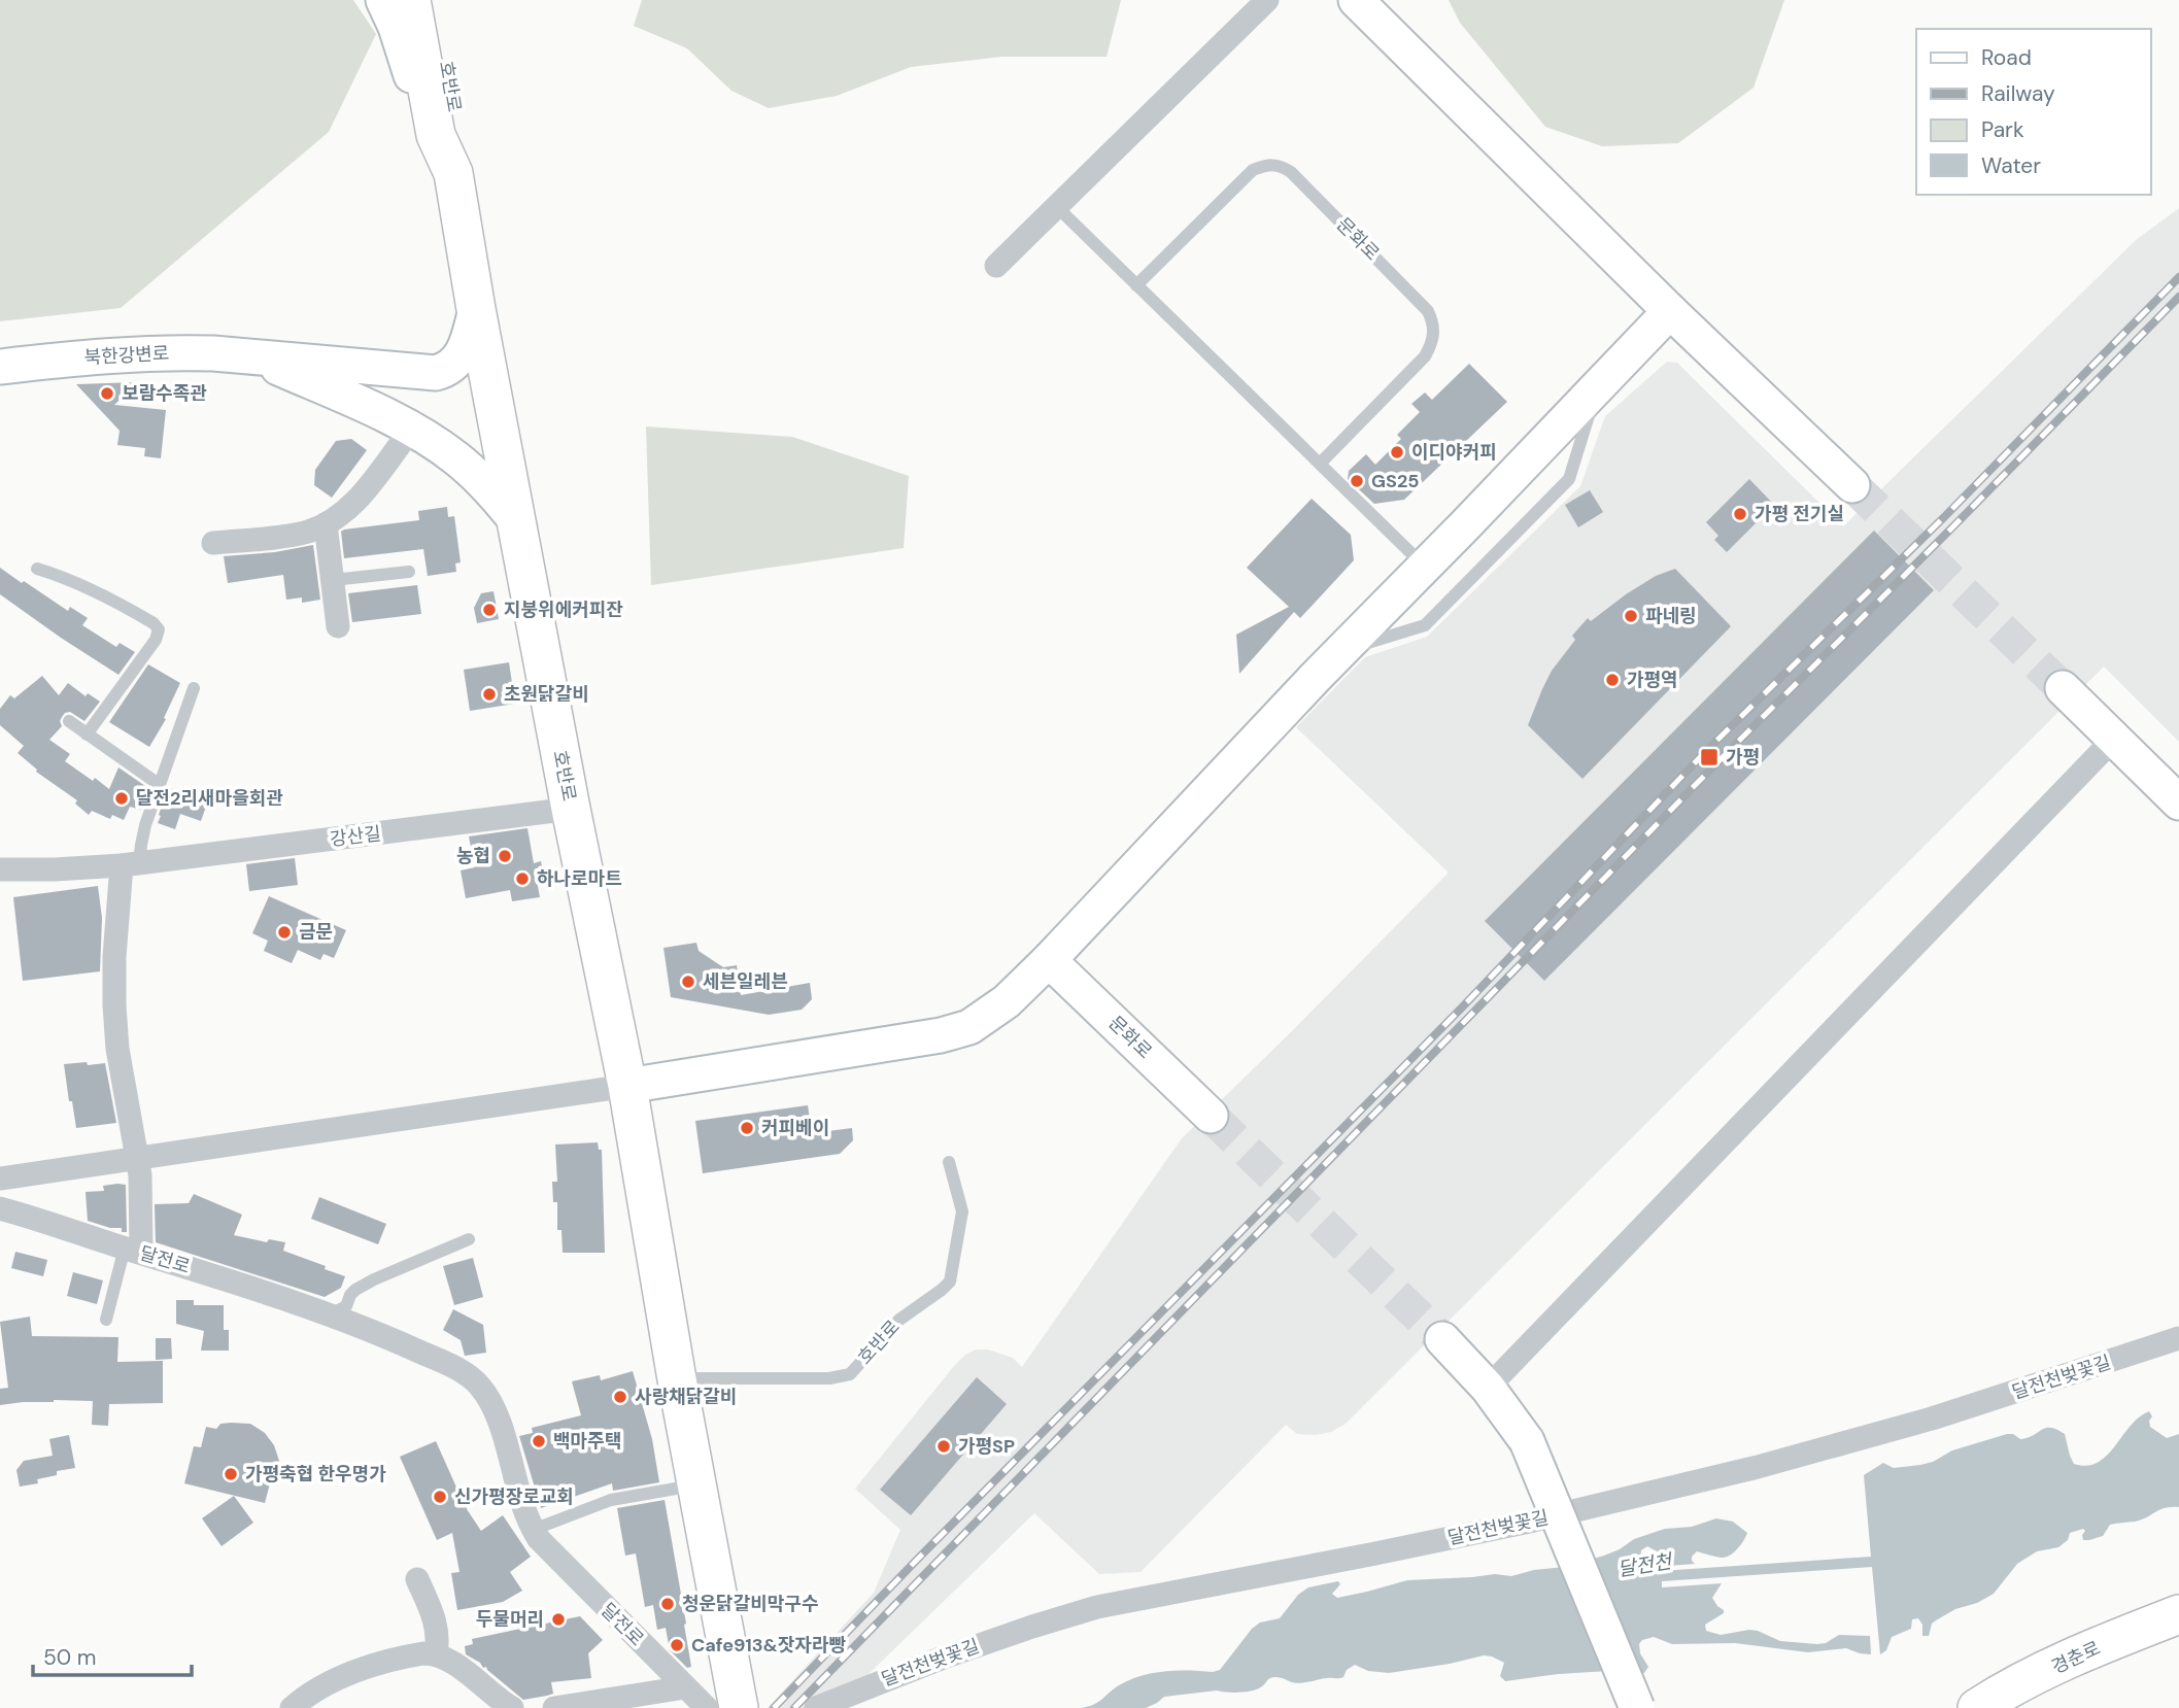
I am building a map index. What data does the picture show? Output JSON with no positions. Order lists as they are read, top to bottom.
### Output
{
  "streets": {
    "main road": ["호반로", "경춘로"],
    "street": [
      "문화로",
      "북한강변로",
      "강산길",
      "달전로",
      "달전천벚꽃길"
    ]
  },
  "crossings": [
    ["호반로", "북한강변로"],
    ["호반로", "강산길"]
  ],
  "water": ["달전천"],
  "places": {
    "other": [
      "보람수족관",
      "이디야커피",
      "GS25",
      "가평 전기실",
      "지붕위에커피잔",
      "파네링",
      "가평역",
      "초원닭갈비",
      "달전2리새마을회관",
      "농협",
      "하나로마트",
      "금문",
      "세븐일레븐",
      "커피베이",
      "사랑채닭갈비",
      "백마주택",
      "가평SP",
      "가평축협 한우명가",
      "신가평장로교회",
      "청운닭갈비막구수",
      "두물머리",
      "Cafe913&잣자라빵"
    ],
    "transit": ["가평"]
  },
  "legend": [
    "Road",
    "Railway",
    "Park",
    "Water"
  ],
  "scale_bar": "50 m"
}
